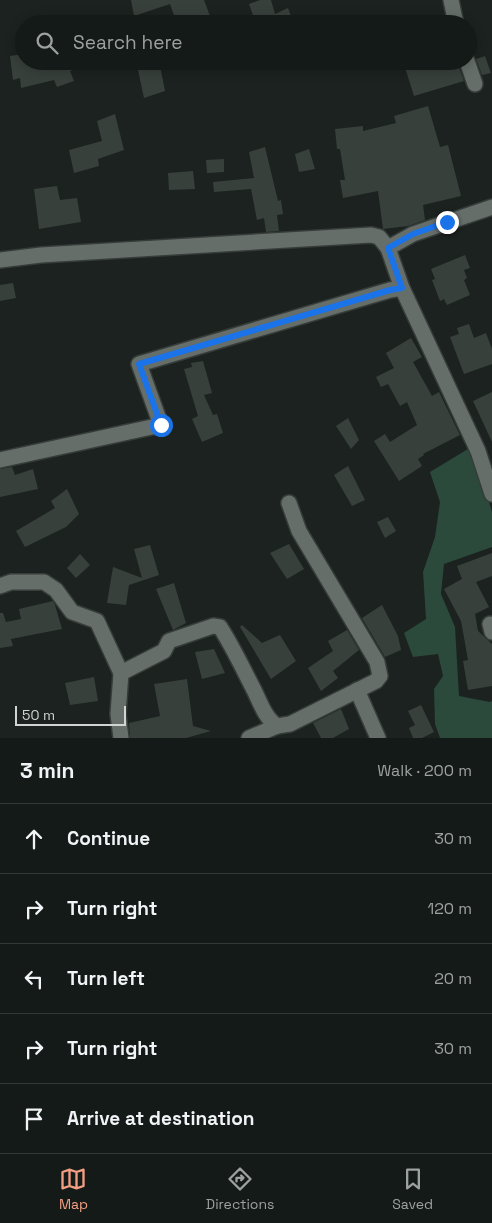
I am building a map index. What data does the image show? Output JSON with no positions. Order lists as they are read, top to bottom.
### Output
{
  "scale_bar": "50 m",
  "page": {
    "search": "Search here",
    "scale": "50 m",
    "heading": ["3 min", "Walk · 200 m"],
    "list": [
      ["Continue", "30 m"],
      ["Turn right", "120 m"],
      ["Turn left", "20 m"],
      ["Turn right", "30 m"],
      "Arrive at destination"
    ],
    "nav": ["Map", "Directions", "Saved"]
  }
}
